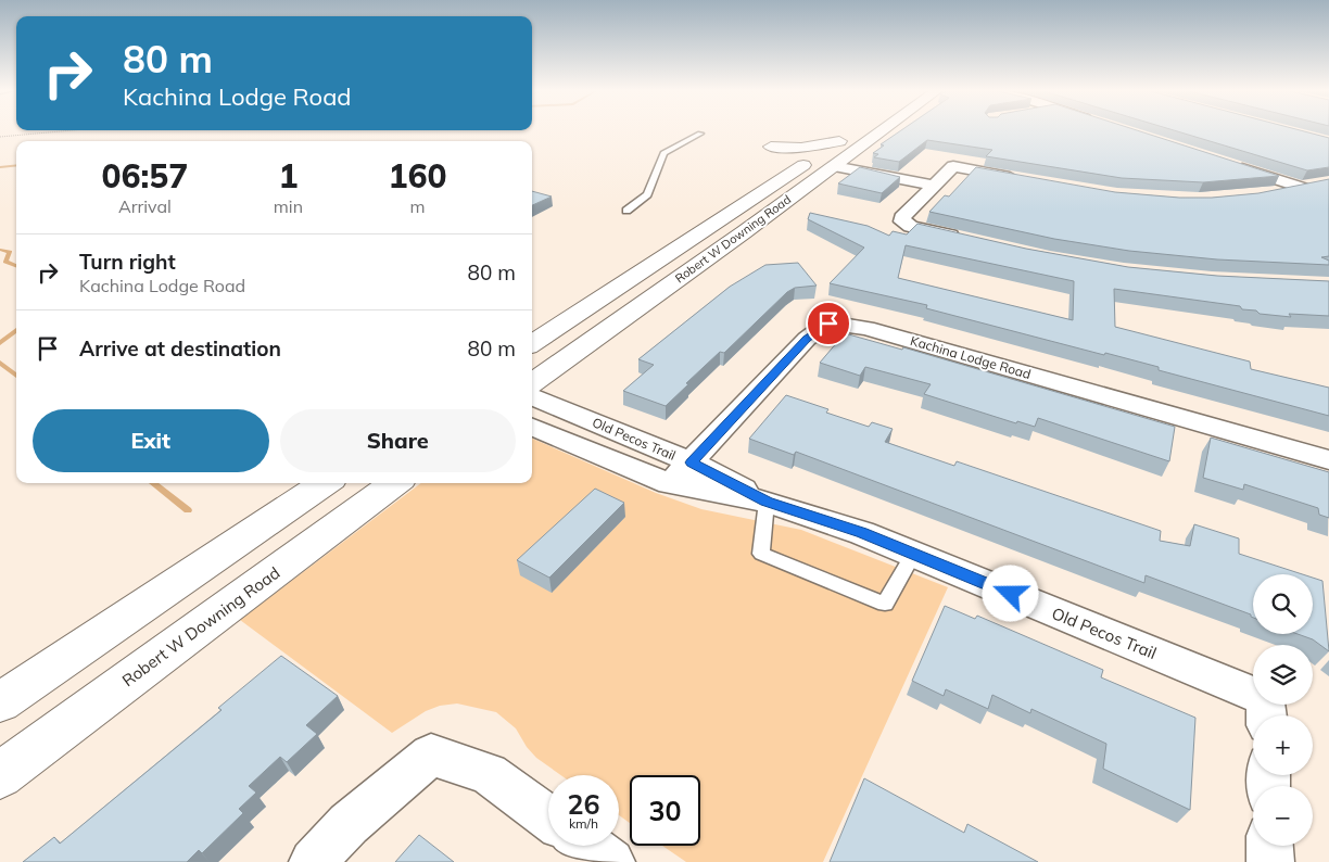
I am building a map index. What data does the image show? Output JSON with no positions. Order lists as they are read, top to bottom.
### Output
{
  "streets": {
    "main road": ["Robert W Downing Road"],
    "street": ["Kachina Lodge Road", "Old Pecos Trail"]
  },
  "crossings": [
    ["Kachina Lodge Road", "Old Pecos Trail"]
  ],
  "page": {
    "turn": ["80 m", "Kachina Lodge Road"],
    "eta": [
      "06:57",
      "Arrival",
      "1",
      "min",
      "160",
      "m"
    ],
    "list": [
      {
        "name": "Turn right",
        "note": "Kachina Lodge Road",
        "value": "80 m"
      },
      {
        "name": "Arrive at destination",
        "value": "80 m"
      }
    ],
    "buttons": ["Exit", "Share"],
    "map_buttons": ["+", "−"],
    "speed": "26 km/h",
    "limit": "30"
  }
}
